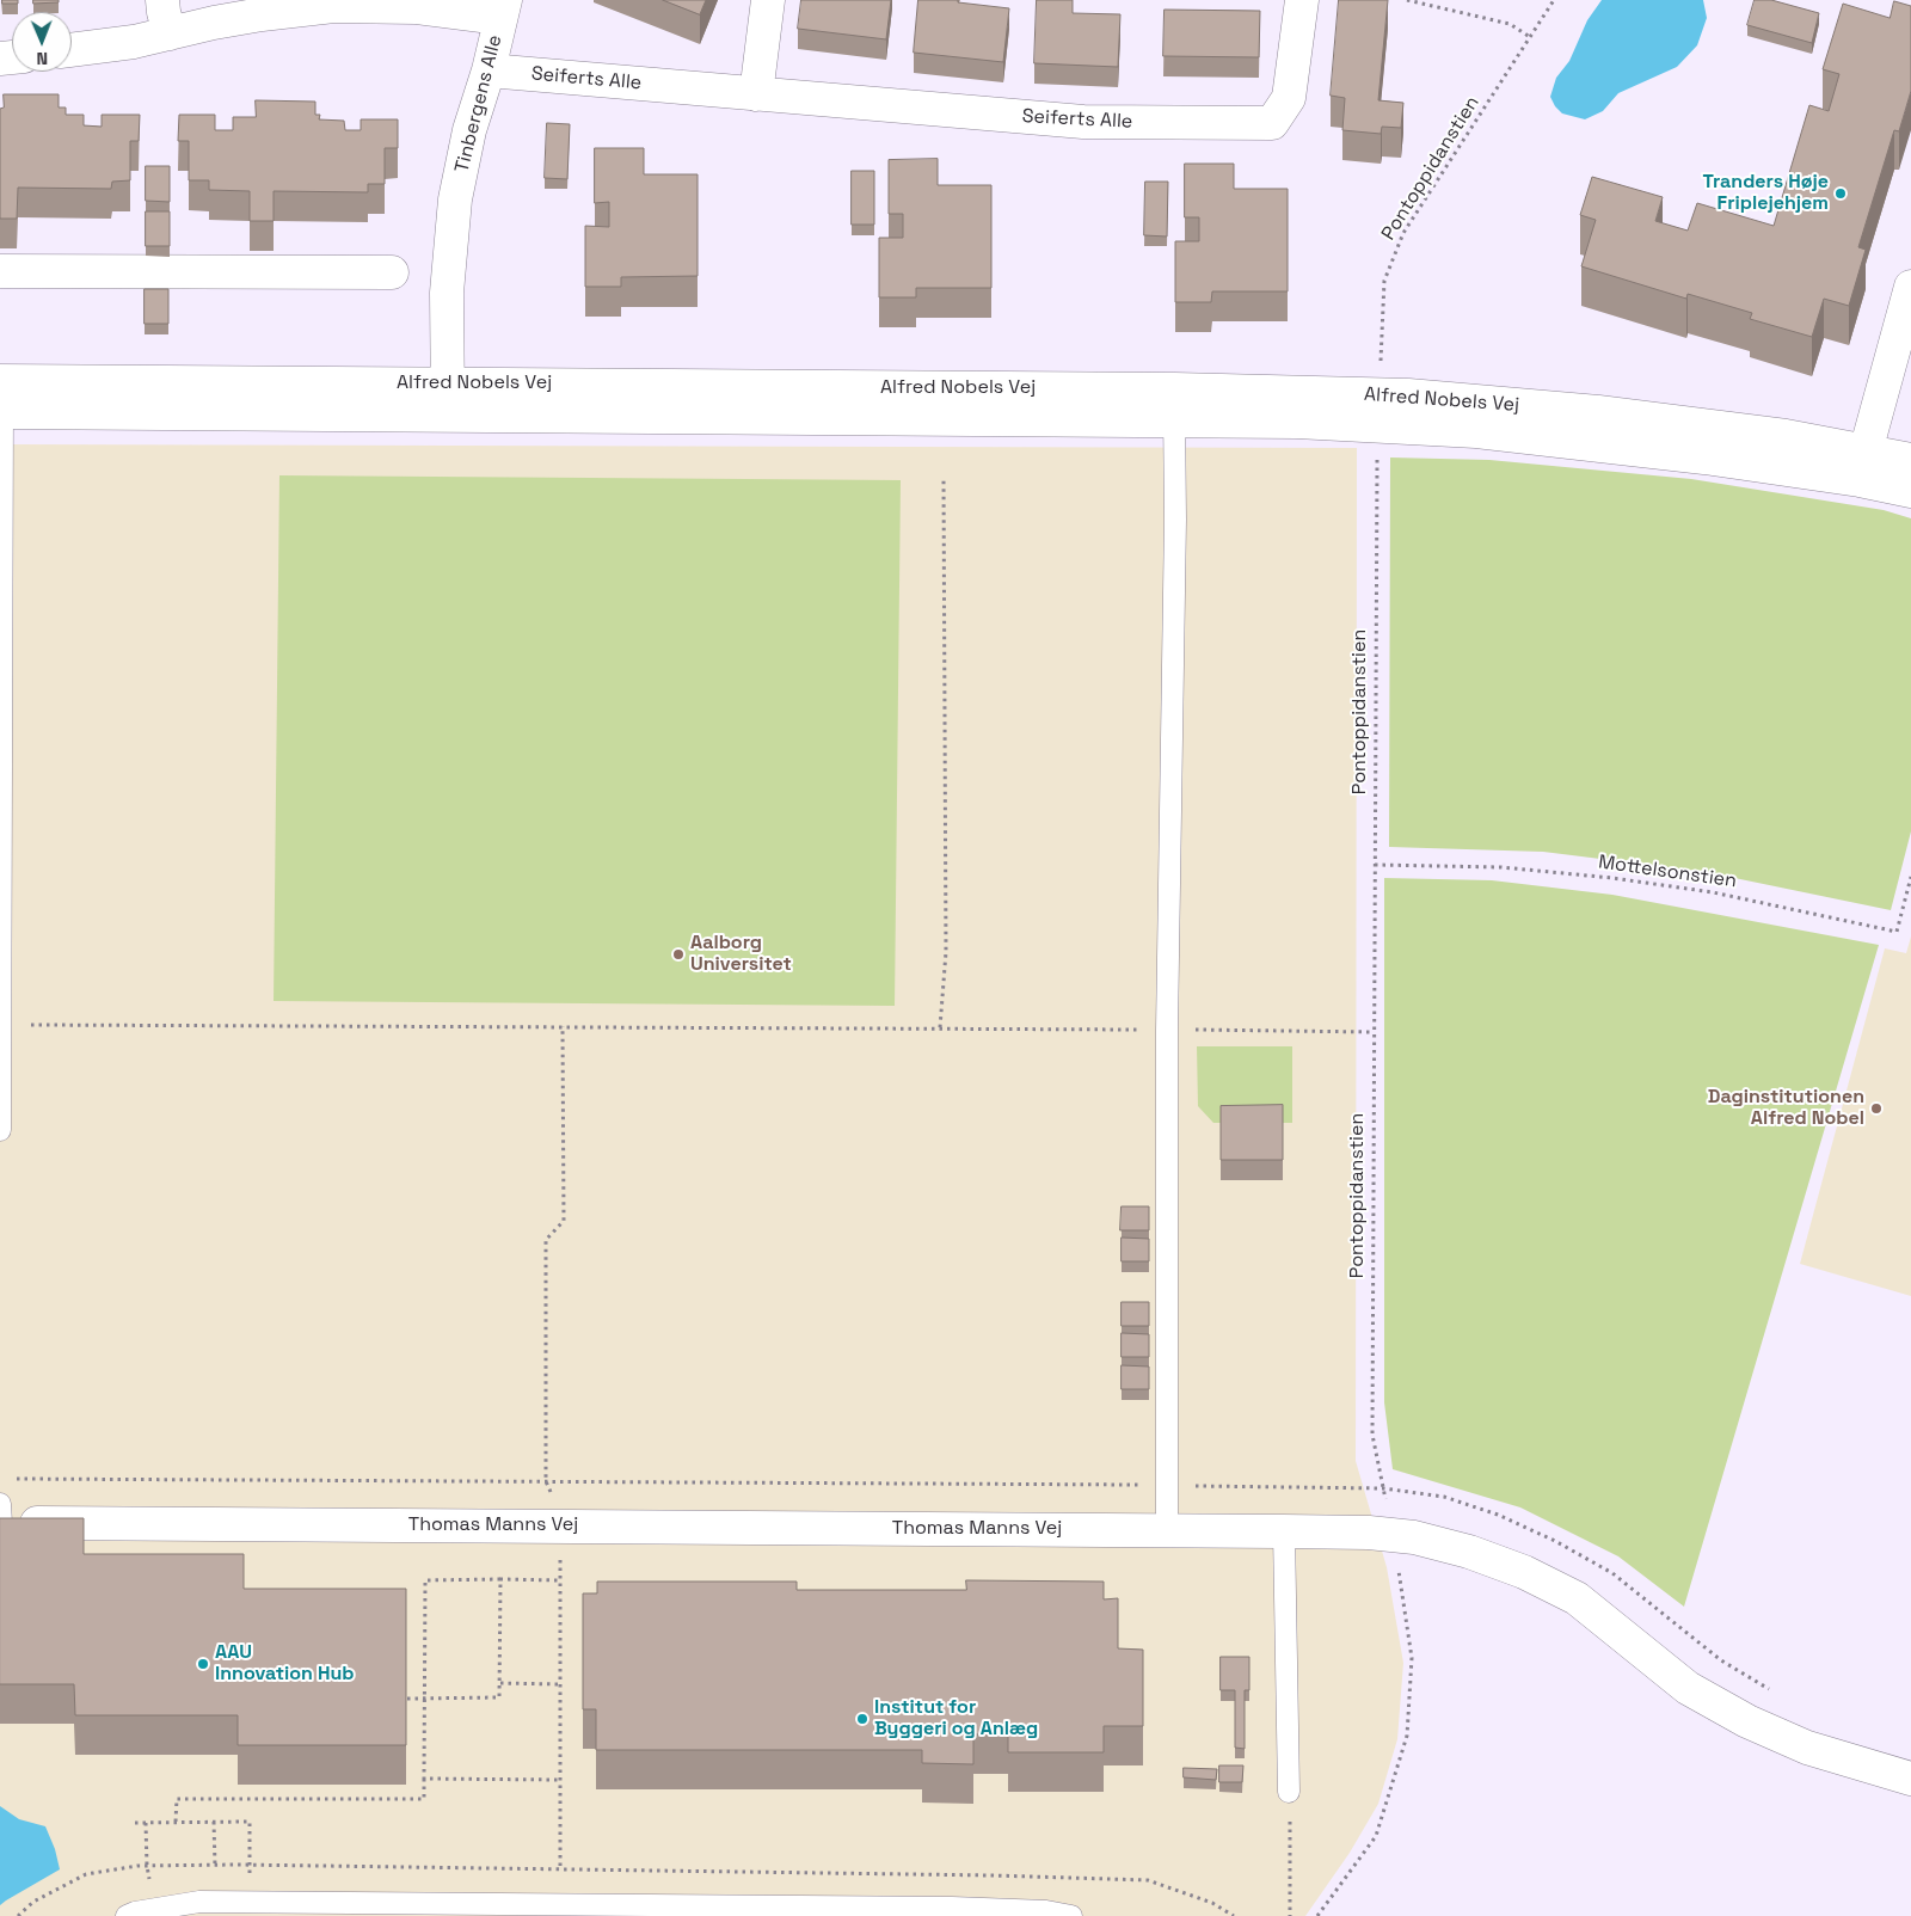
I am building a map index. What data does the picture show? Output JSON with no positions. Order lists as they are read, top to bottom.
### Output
{
  "streets": {
    "street": [
      "Seiferts Alle",
      "Tinbergens Alle",
      "Alfred Nobels Vej",
      "Thomas Manns Vej"
    ],
    "path": ["Pontoppidanstien", "Mottelsonstien"]
  },
  "crossings": [
    ["Seiferts Alle", "Tinbergens Alle"],
    ["Tinbergens Alle", "Alfred Nobels Vej"],
    ["Pontoppidanstien", "Mottelsonstien"],
    ["Pontoppidanstien", "Thomas Manns Vej"]
  ],
  "places": [
    "Tranders Høje Friplejehjem",
    "Aalborg Universitet",
    "Daginstitutionen Alfred Nobel",
    "AAU Innovation Hub",
    "Institut for Byggeri og Anlæg"
  ],
  "north": "bottom"
}
